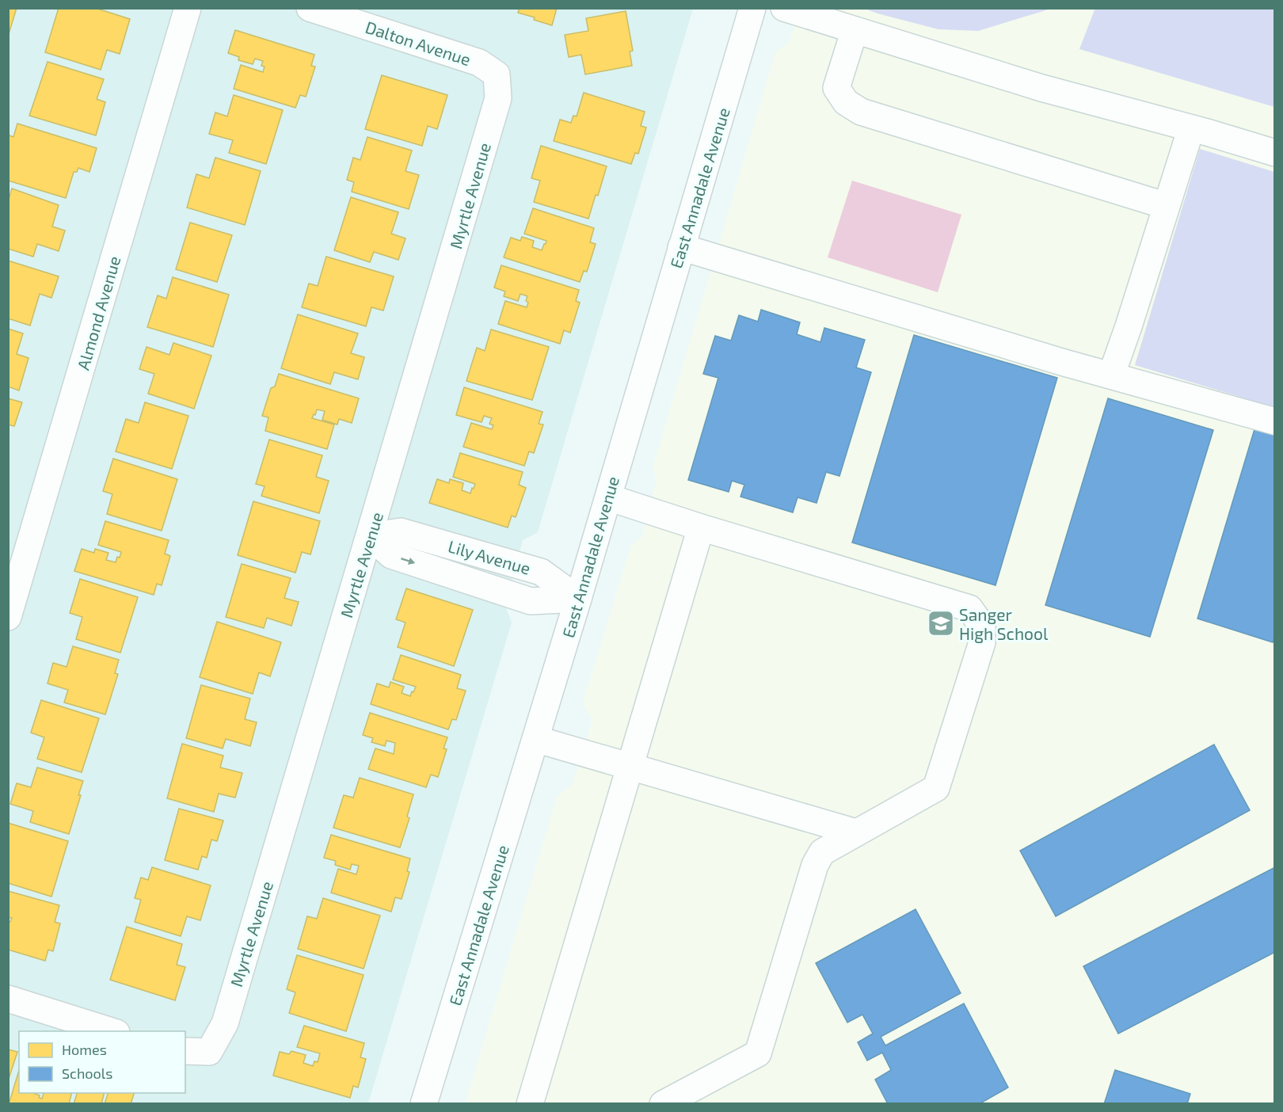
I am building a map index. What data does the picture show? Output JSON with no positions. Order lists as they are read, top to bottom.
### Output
{
  "streets": {
    "street": [
      "Dalton Avenue",
      "East Annadale Avenue",
      "Myrtle Avenue",
      "Almond Avenue",
      "Lily Avenue"
    ]
  },
  "crossings": [
    ["Dalton Avenue", "Myrtle Avenue"],
    ["East Annadale Avenue", "Lily Avenue"],
    ["Myrtle Avenue", "Lily Avenue"]
  ],
  "places": {
    "school or university": ["Sanger High School"]
  },
  "legend": ["Homes", "Schools"]
}
